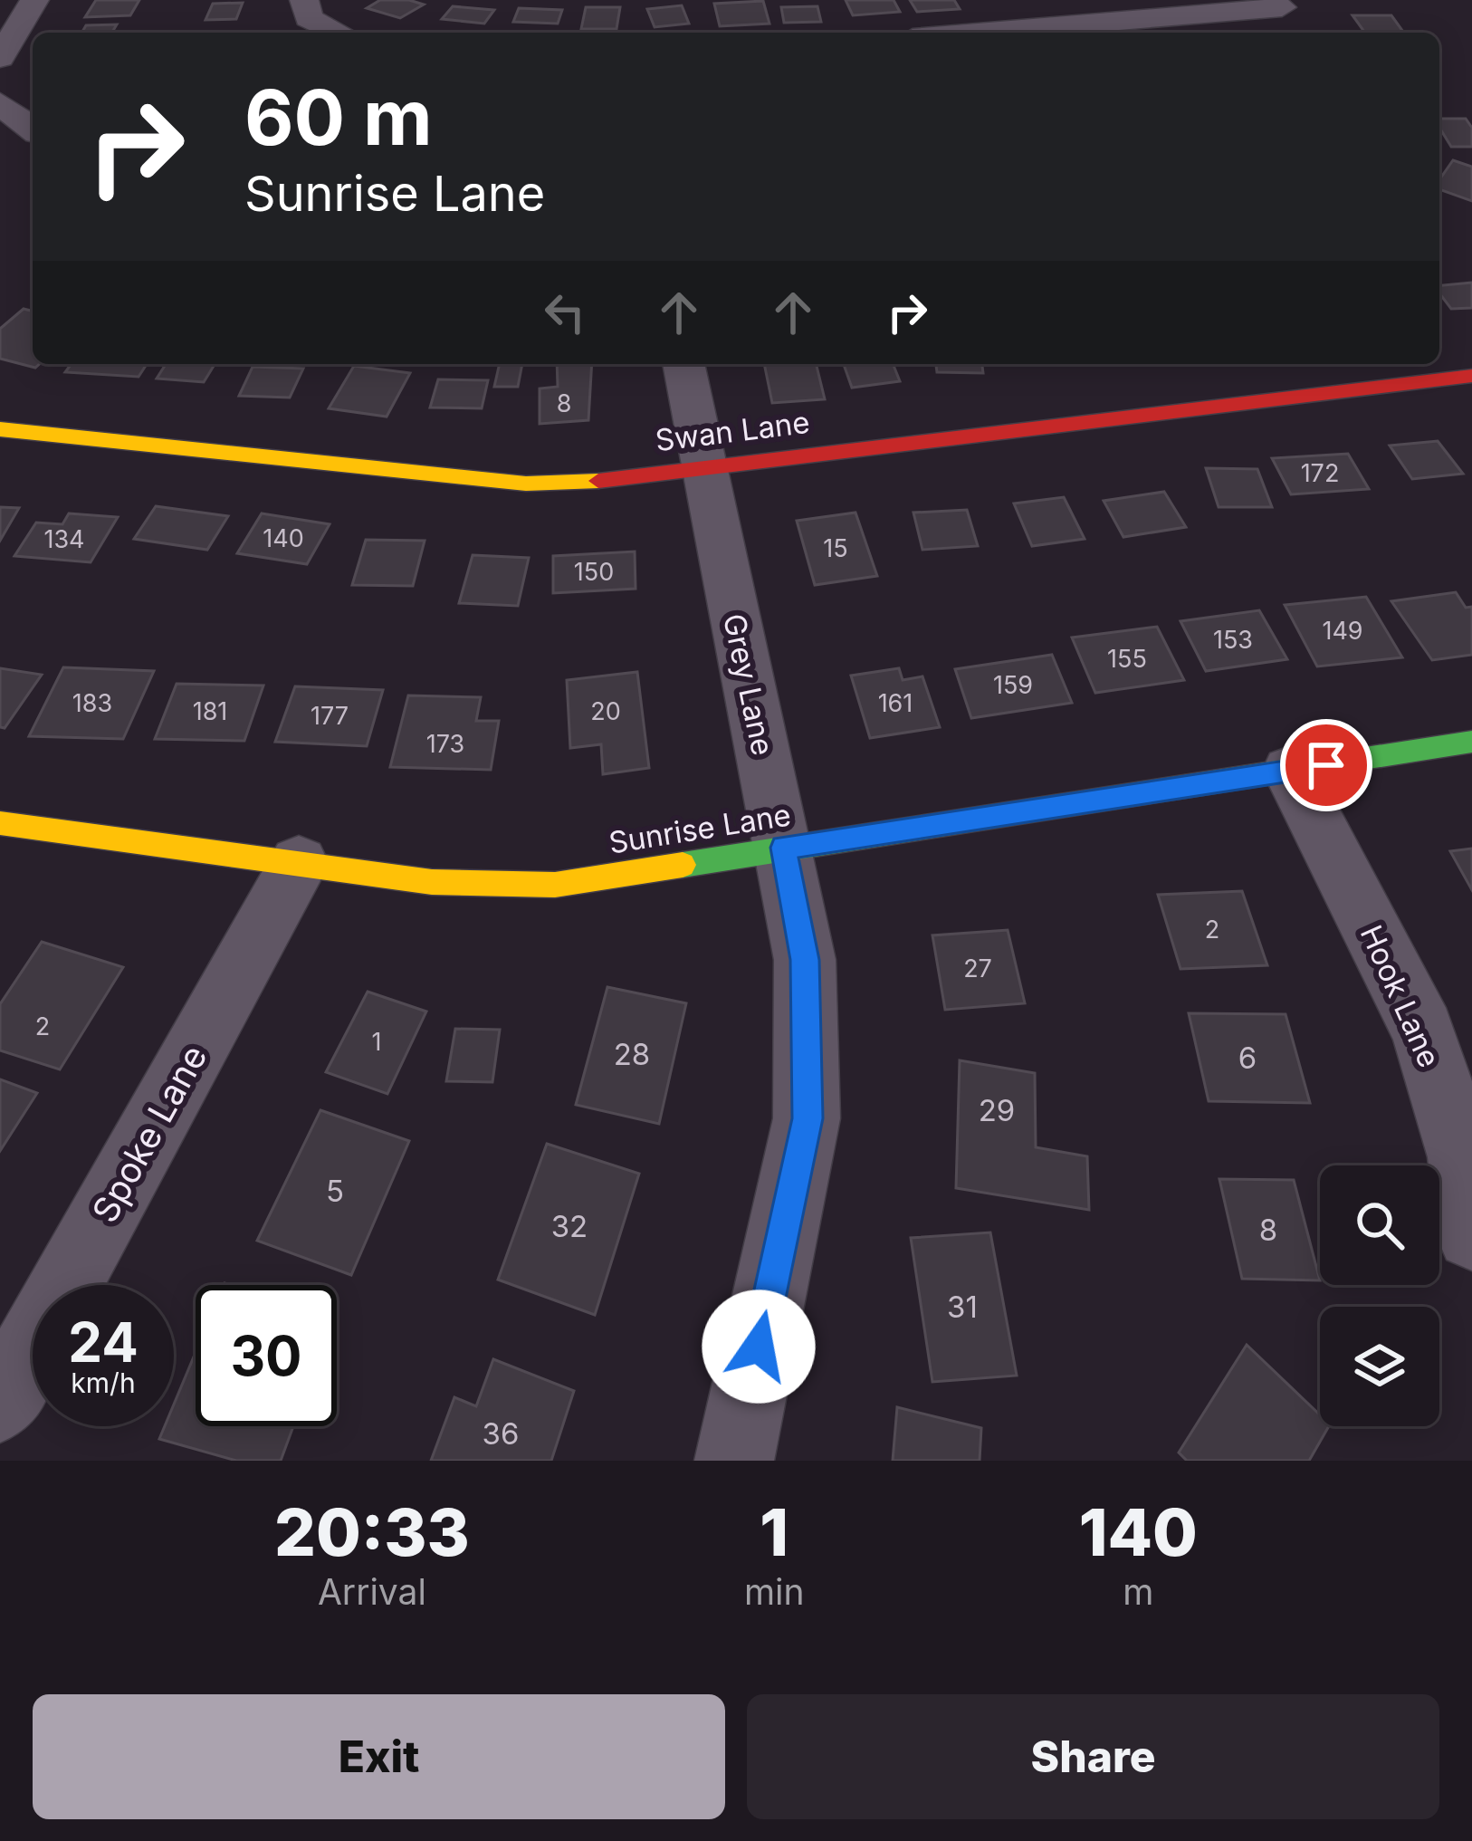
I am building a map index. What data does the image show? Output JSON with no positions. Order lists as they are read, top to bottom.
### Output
{
  "streets": {
    "street": [
      "Swan Lane",
      "Grey Lane",
      "Sunrise Lane",
      "Hook Lane",
      "Spoke Lane"
    ]
  },
  "crossings": [
    ["Swan Lane", "Grey Lane"],
    ["Grey Lane", "Sunrise Lane"],
    ["Sunrise Lane", "Hook Lane"],
    ["Sunrise Lane", "Spoke Lane"]
  ],
  "house_numbers": [
    "8",
    "172",
    "140",
    "134",
    "15",
    "150",
    "149",
    "153",
    "155",
    "159",
    "183",
    "161",
    "181",
    "20",
    "177",
    "173",
    "2",
    "27",
    "2",
    "1",
    "28",
    "6",
    "29",
    "5",
    "32",
    "8",
    "31",
    "36"
  ],
  "page": {
    "turn": ["60 m", "Sunrise Lane"],
    "speed": "24 km/h",
    "limit": "30",
    "eta": [
      "20:33",
      "Arrival",
      "1",
      "min",
      "140",
      "m"
    ],
    "buttons": ["Exit", "Share"]
  }
}
